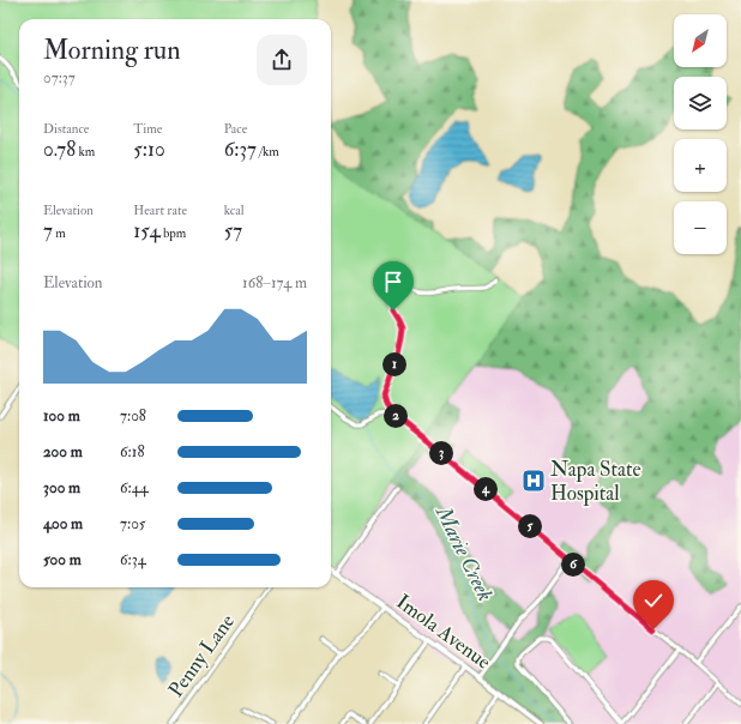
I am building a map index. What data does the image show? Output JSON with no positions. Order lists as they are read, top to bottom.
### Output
{
  "streets": {
    "street": ["Imola Avenue", "Penny Lane"]
  },
  "water": ["Marie Creek"],
  "places": {
    "hospital": ["Napa State Hospital"]
  },
  "north": "bottom left",
  "page": {
    "map_buttons": ["+", "−"],
    "heading": ["Morning run", "07:37"],
    "stats": [
      ["Distance", "0.78 km"],
      ["Time", "5:10"],
      ["Pace", "6:37 /km"],
      ["Elevation", "7 m"],
      ["Heart rate", "154 bpm"],
      ["kcal", "57"]
    ],
    "chart": ["Elevation", "168–174 m"],
    "pins": [
      "1",
      "2",
      "3",
      "4",
      "5",
      "6"
    ],
    "list": [
      {
        "name": "100 m",
        "note": "7:08"
      },
      {
        "name": "200 m",
        "note": "6:18"
      },
      {
        "name": "300 m",
        "note": "6:44"
      },
      {
        "name": "400 m",
        "note": "7:05"
      },
      {
        "name": "500 m",
        "note": "6:34"
      }
    ]
  }
}
